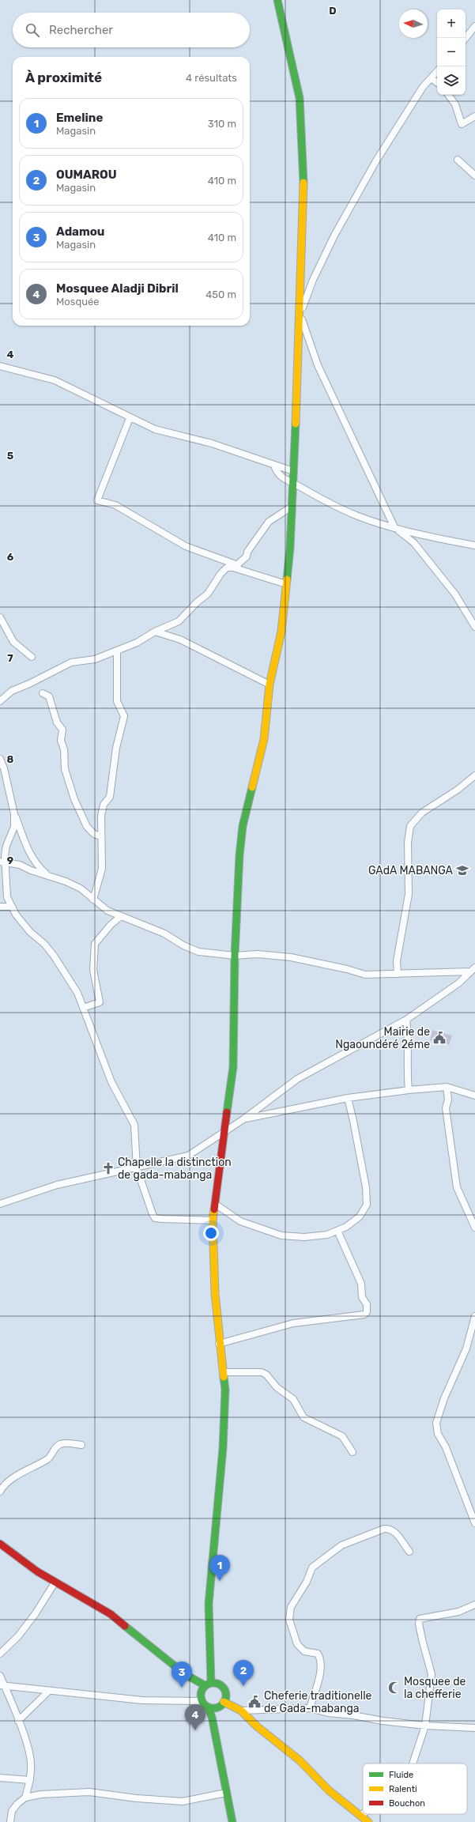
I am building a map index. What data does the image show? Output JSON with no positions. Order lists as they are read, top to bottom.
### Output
{
  "places": {
    "school or university": ["GAdA MABANGA"],
    "public building": ["Mairie de Ngaoundéré 2éme", "Cheferie traditionelle de Gada-mabanga"],
    "church": ["Chapelle la distinction de gada-mabanga"],
    "mosque": ["Mosquee de la chefferie"]
  },
  "legend": ["Fluide", "Ralenti", "Bouchon"],
  "north": "left",
  "page": {
    "map_buttons": ["+", "−"],
    "search": "Rechercher",
    "heading": ["À proximité", "4 résultats"],
    "list": [
      {
        "mark": "1",
        "name": "Emeline",
        "note": "Magasin",
        "value": "310 m"
      },
      {
        "mark": "2",
        "name": "OUMAROU",
        "note": "Magasin",
        "value": "410 m"
      },
      {
        "mark": "3",
        "name": "Adamou",
        "note": "Magasin",
        "value": "410 m"
      },
      {
        "mark": "4",
        "name": "Mosquee Aladji Dibril",
        "note": "Mosquée",
        "value": "450 m"
      }
    ],
    "pins": [
      "1",
      "2",
      "3",
      "4"
    ]
  },
  "grid": {
    "columns": ["D"],
    "rows": [
      "4",
      "5",
      "6",
      "7",
      "8",
      "9"
    ]
  }
}
